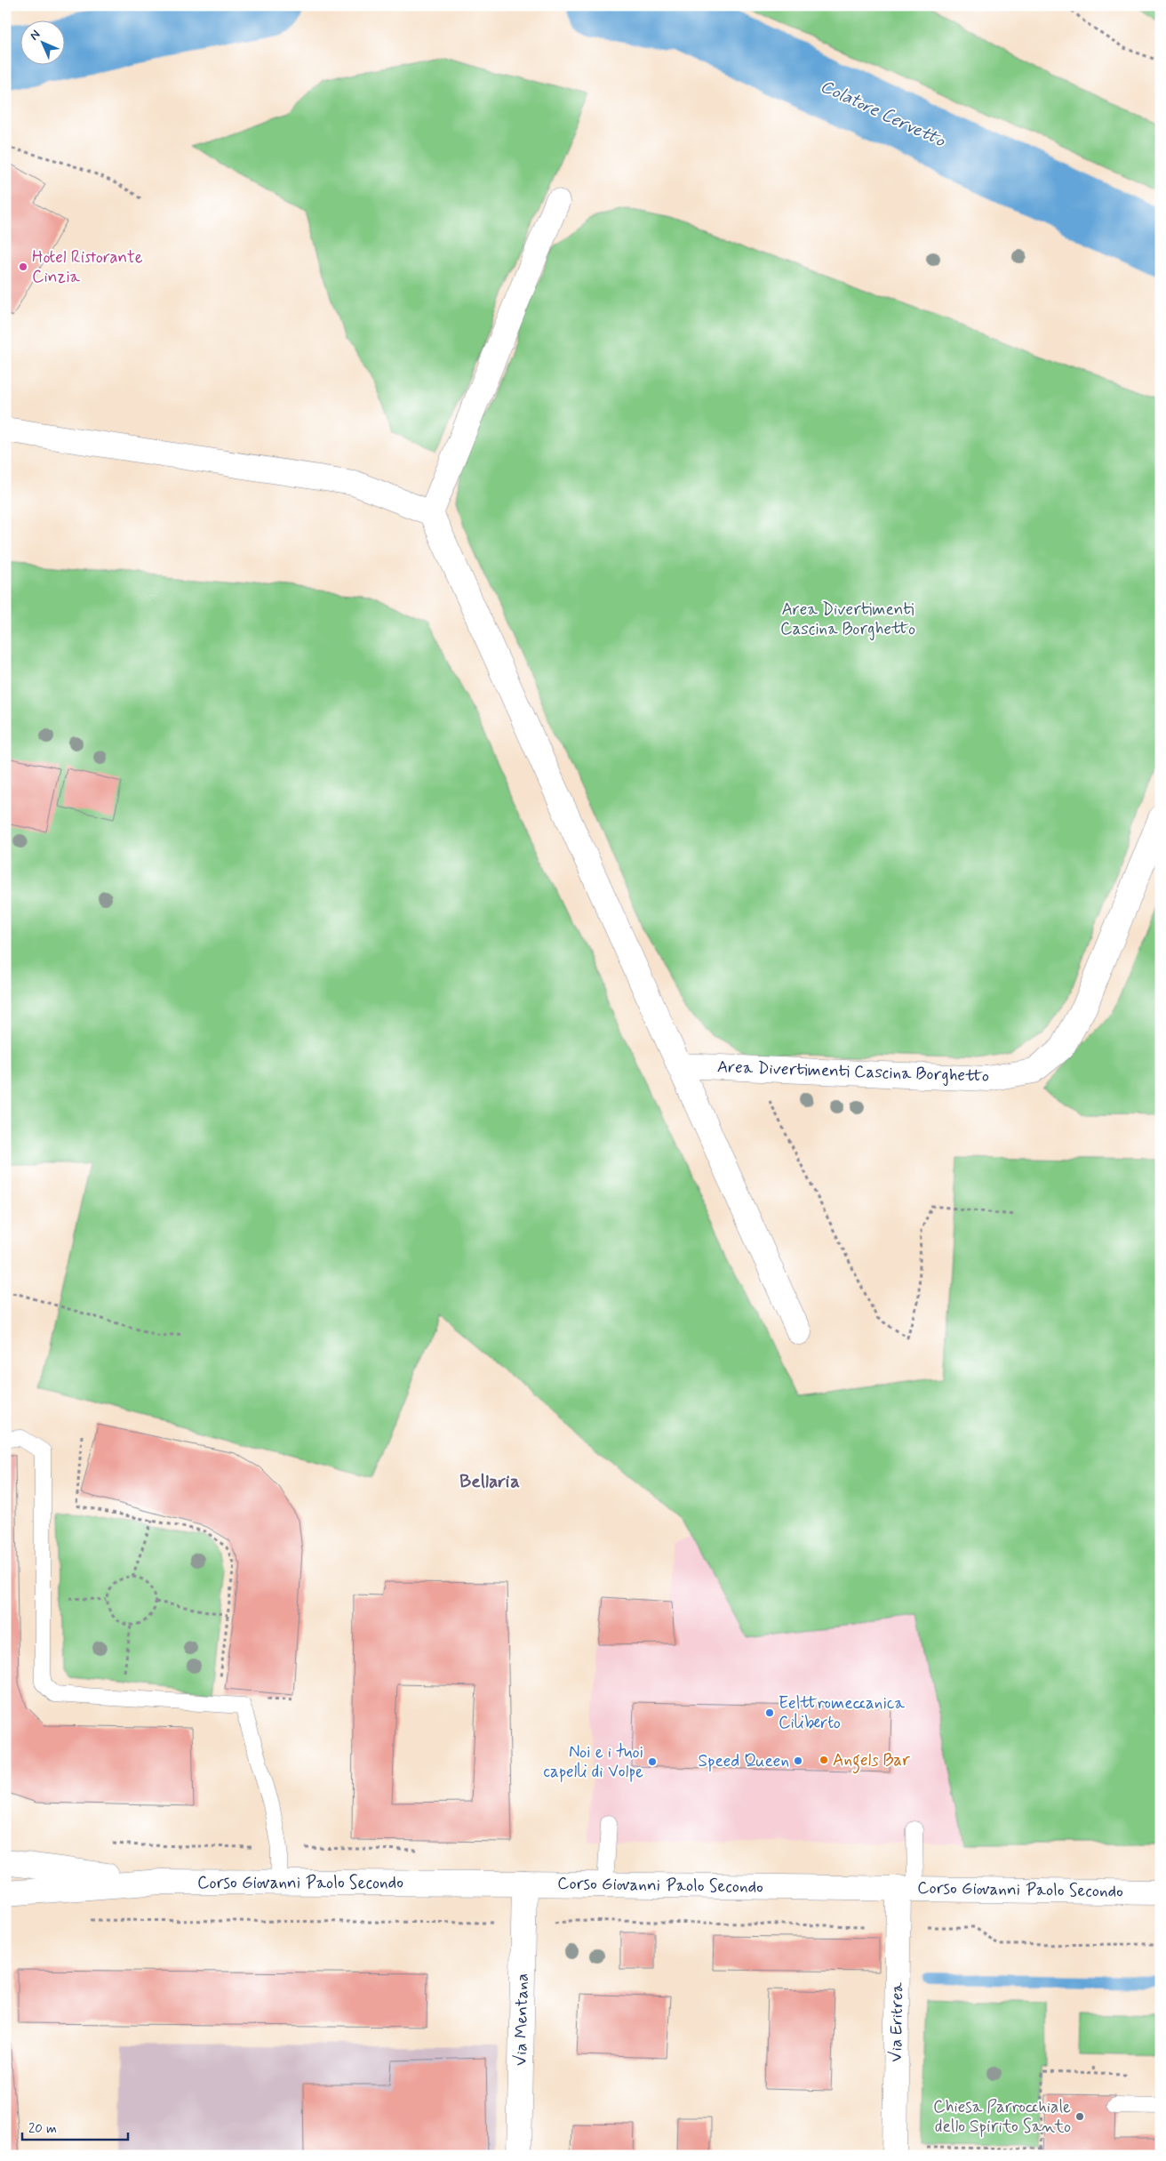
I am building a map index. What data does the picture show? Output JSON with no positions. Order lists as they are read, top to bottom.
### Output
{
  "streets": {
    "street": [
      "Area Divertimenti Cascina Borghetto",
      "Corso Giovanni Paolo Secondo",
      "Via Mentana",
      "Via Eritrea"
    ]
  },
  "crossings": [
    ["Corso Giovanni Paolo Secondo", "Via Mentana"],
    ["Corso Giovanni Paolo Secondo", "Via Eritrea"]
  ],
  "districts": ["Bellaria"],
  "water": ["Colatore Cervetto"],
  "parks": ["Area Divertimenti Cascina Borghetto"],
  "places": [
    "Hotel Ristorante Cinzia",
    "Eelttromeccanica Ciliberto",
    "Angels Bar",
    "Speed Queen",
    "Noi e i tuoi capelli di Volpe",
    "Chiesa Parrocchiale dello Spirito Santo"
  ],
  "scale_bar": "20 m",
  "north": "top left"
}
